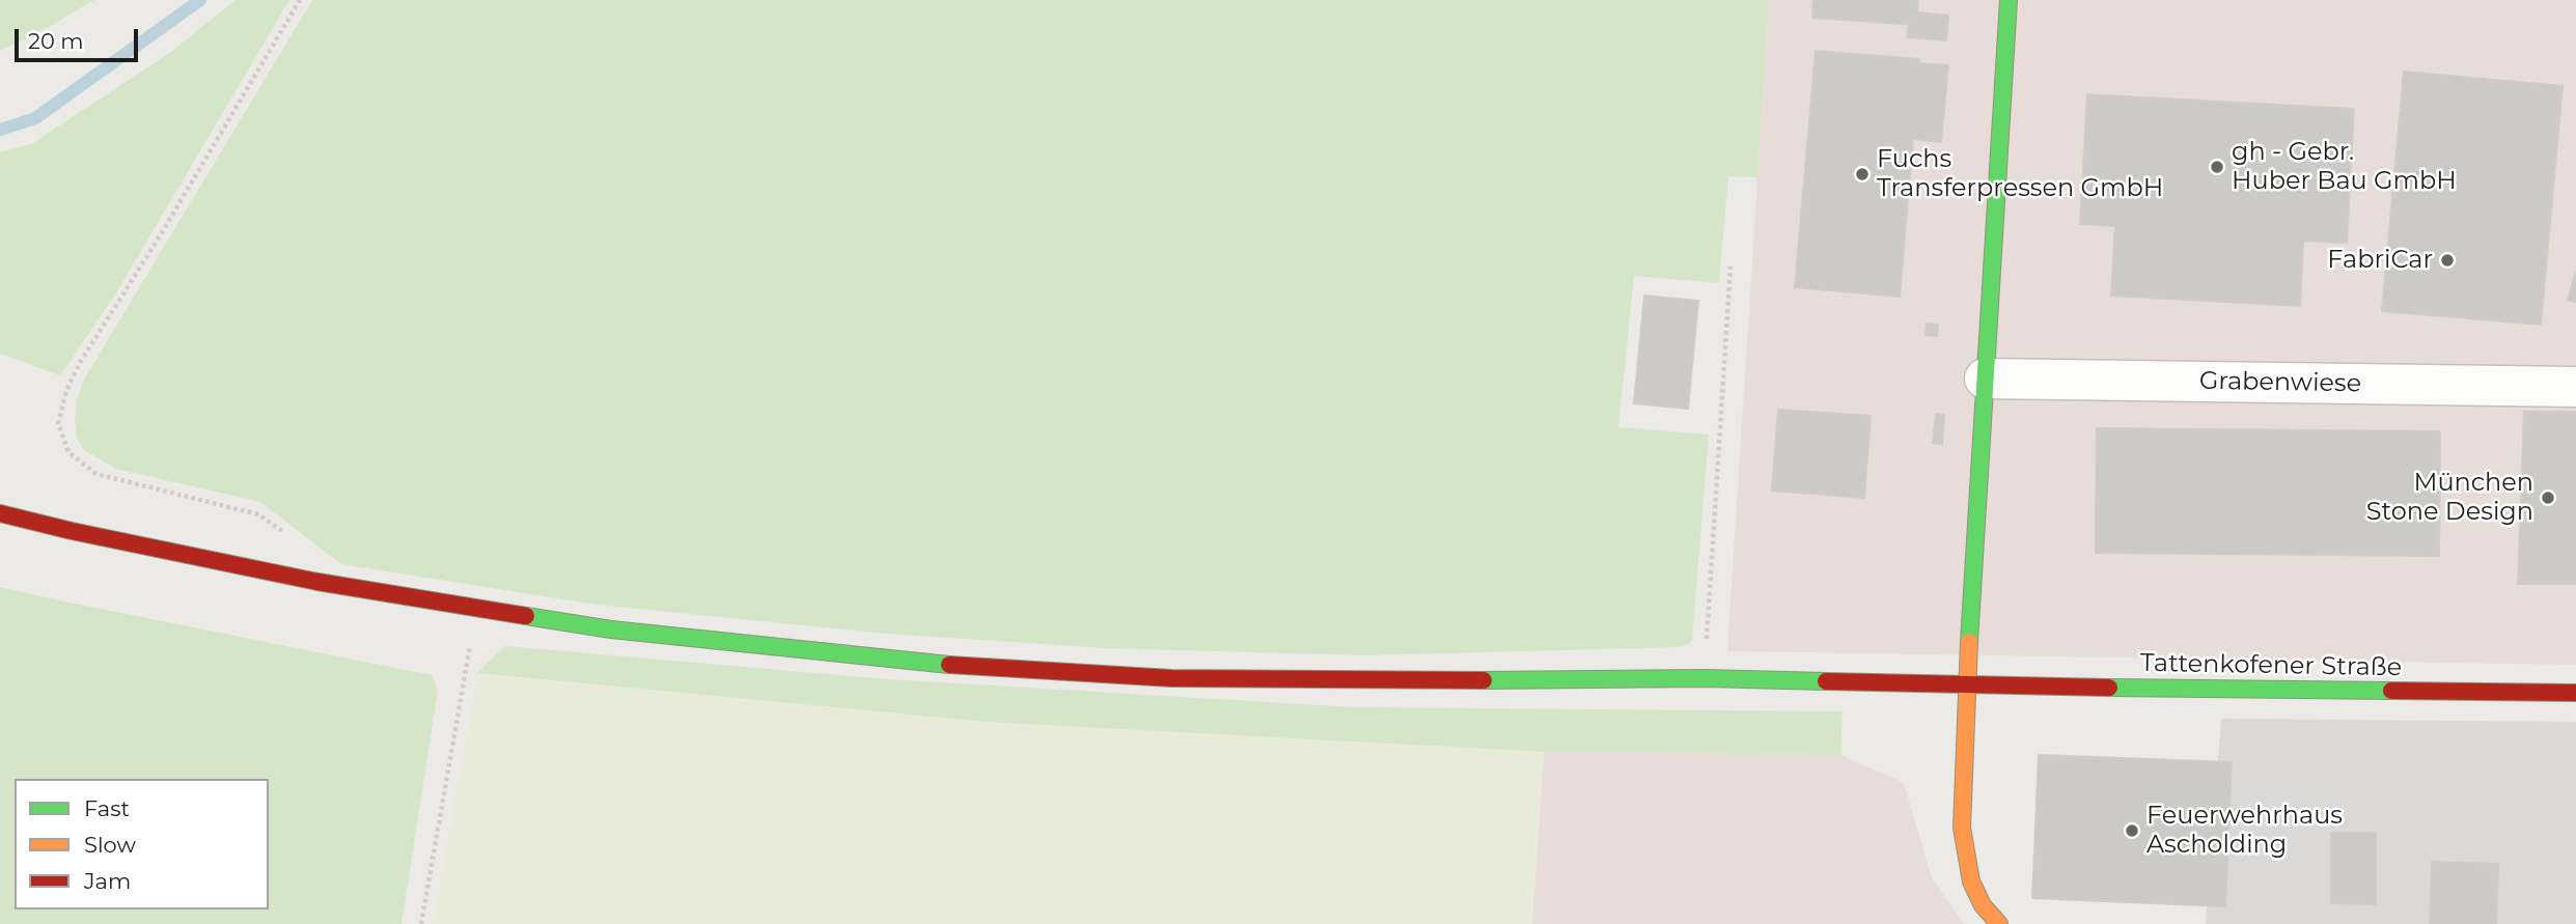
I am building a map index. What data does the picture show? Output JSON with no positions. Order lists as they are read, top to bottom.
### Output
{
  "streets": {
    "main road": ["Tattenkofener Straße"],
    "street": ["Grabenwiese"]
  },
  "places": [
    "gh - Gebr. Huber Bau GmbH",
    "Fuchs Transferpressen GmbH",
    "FabriCar",
    "München Stone Design",
    "Feuerwehrhaus Ascholding"
  ],
  "legend": ["Fast", "Slow", "Jam"],
  "scale_bar": "20 m"
}
